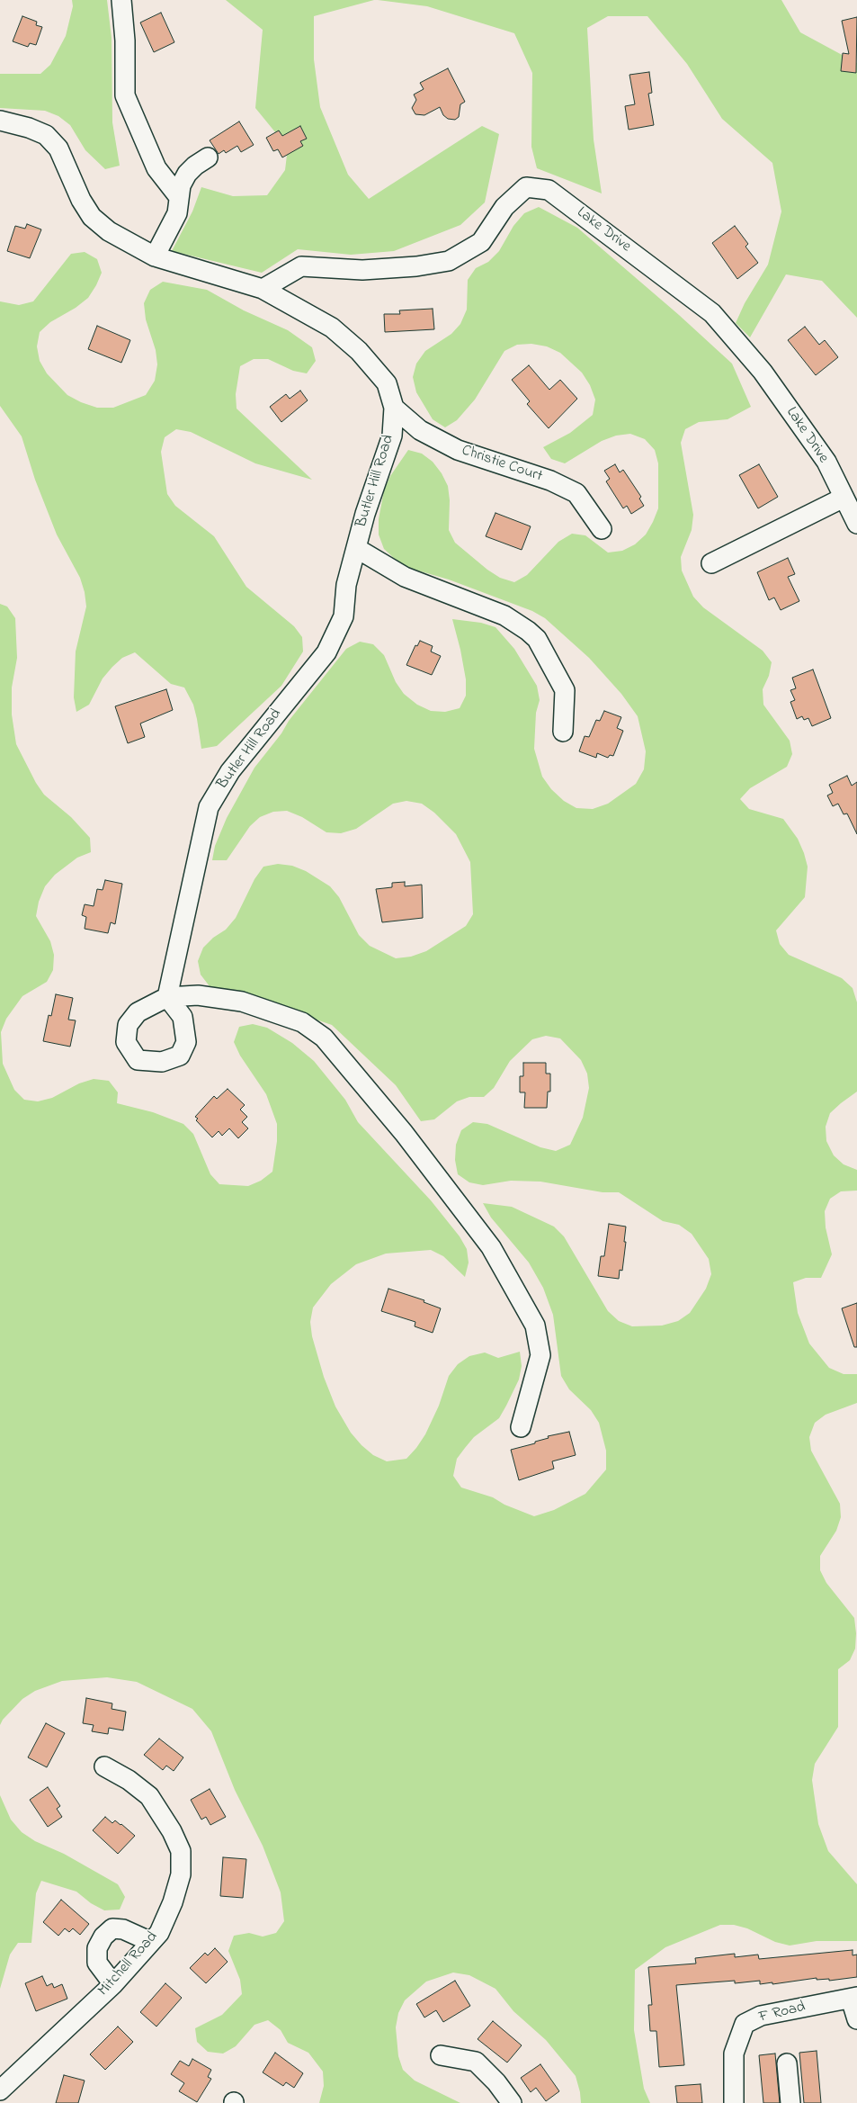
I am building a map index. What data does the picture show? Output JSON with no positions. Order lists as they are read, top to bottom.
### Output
{
  "streets": {
    "street": [
      "Lake Drive",
      "Christie Court",
      "Butler Hill Road",
      "Mitchell Road",
      "F Road"
    ]
  },
  "crossings": [
    ["Lake Drive", "Butler Hill Road"],
    ["Christie Court", "Butler Hill Road"]
  ]
}
